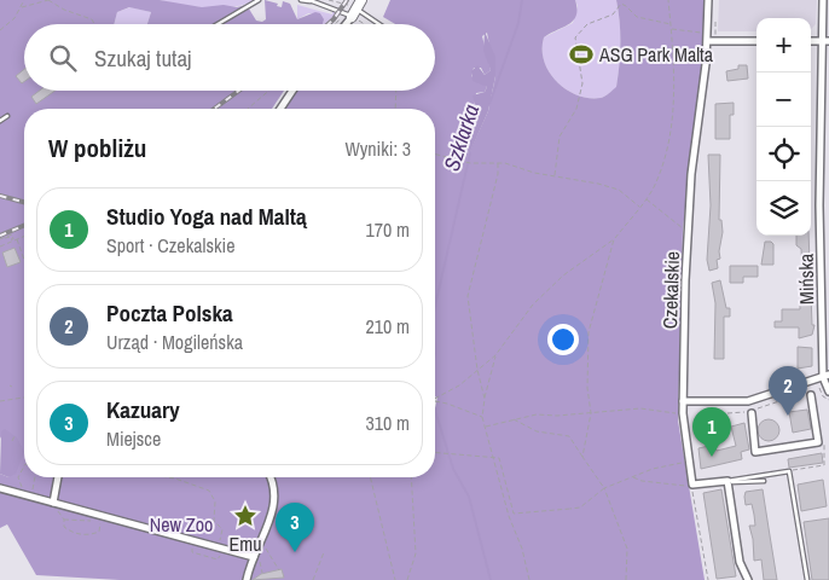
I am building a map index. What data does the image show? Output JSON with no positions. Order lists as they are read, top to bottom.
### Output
{
  "streets": {
    "street": ["Mińska", "Czekalskie"]
  },
  "water": ["Szklarka"],
  "parks": ["New Zoo"],
  "places": {
    "sports": ["ASG Park Malta"],
    "place": ["Emu"]
  },
  "page": {
    "map_buttons": ["+", "−"],
    "search": "Szukaj tutaj",
    "heading": ["W pobliżu", "Wyniki: 3"],
    "list": [
      {
        "mark": "1",
        "name": "Studio Yoga nad Maltą",
        "note": "Sport · Czekalskie",
        "value": "170 m"
      },
      {
        "mark": "2",
        "name": "Poczta Polska",
        "note": "Urząd · Mogileńska",
        "value": "210 m"
      },
      {
        "mark": "3",
        "name": "Kazuary",
        "note": "Miejsce",
        "value": "310 m"
      }
    ],
    "pins": ["2", "1", "3"]
  }
}
